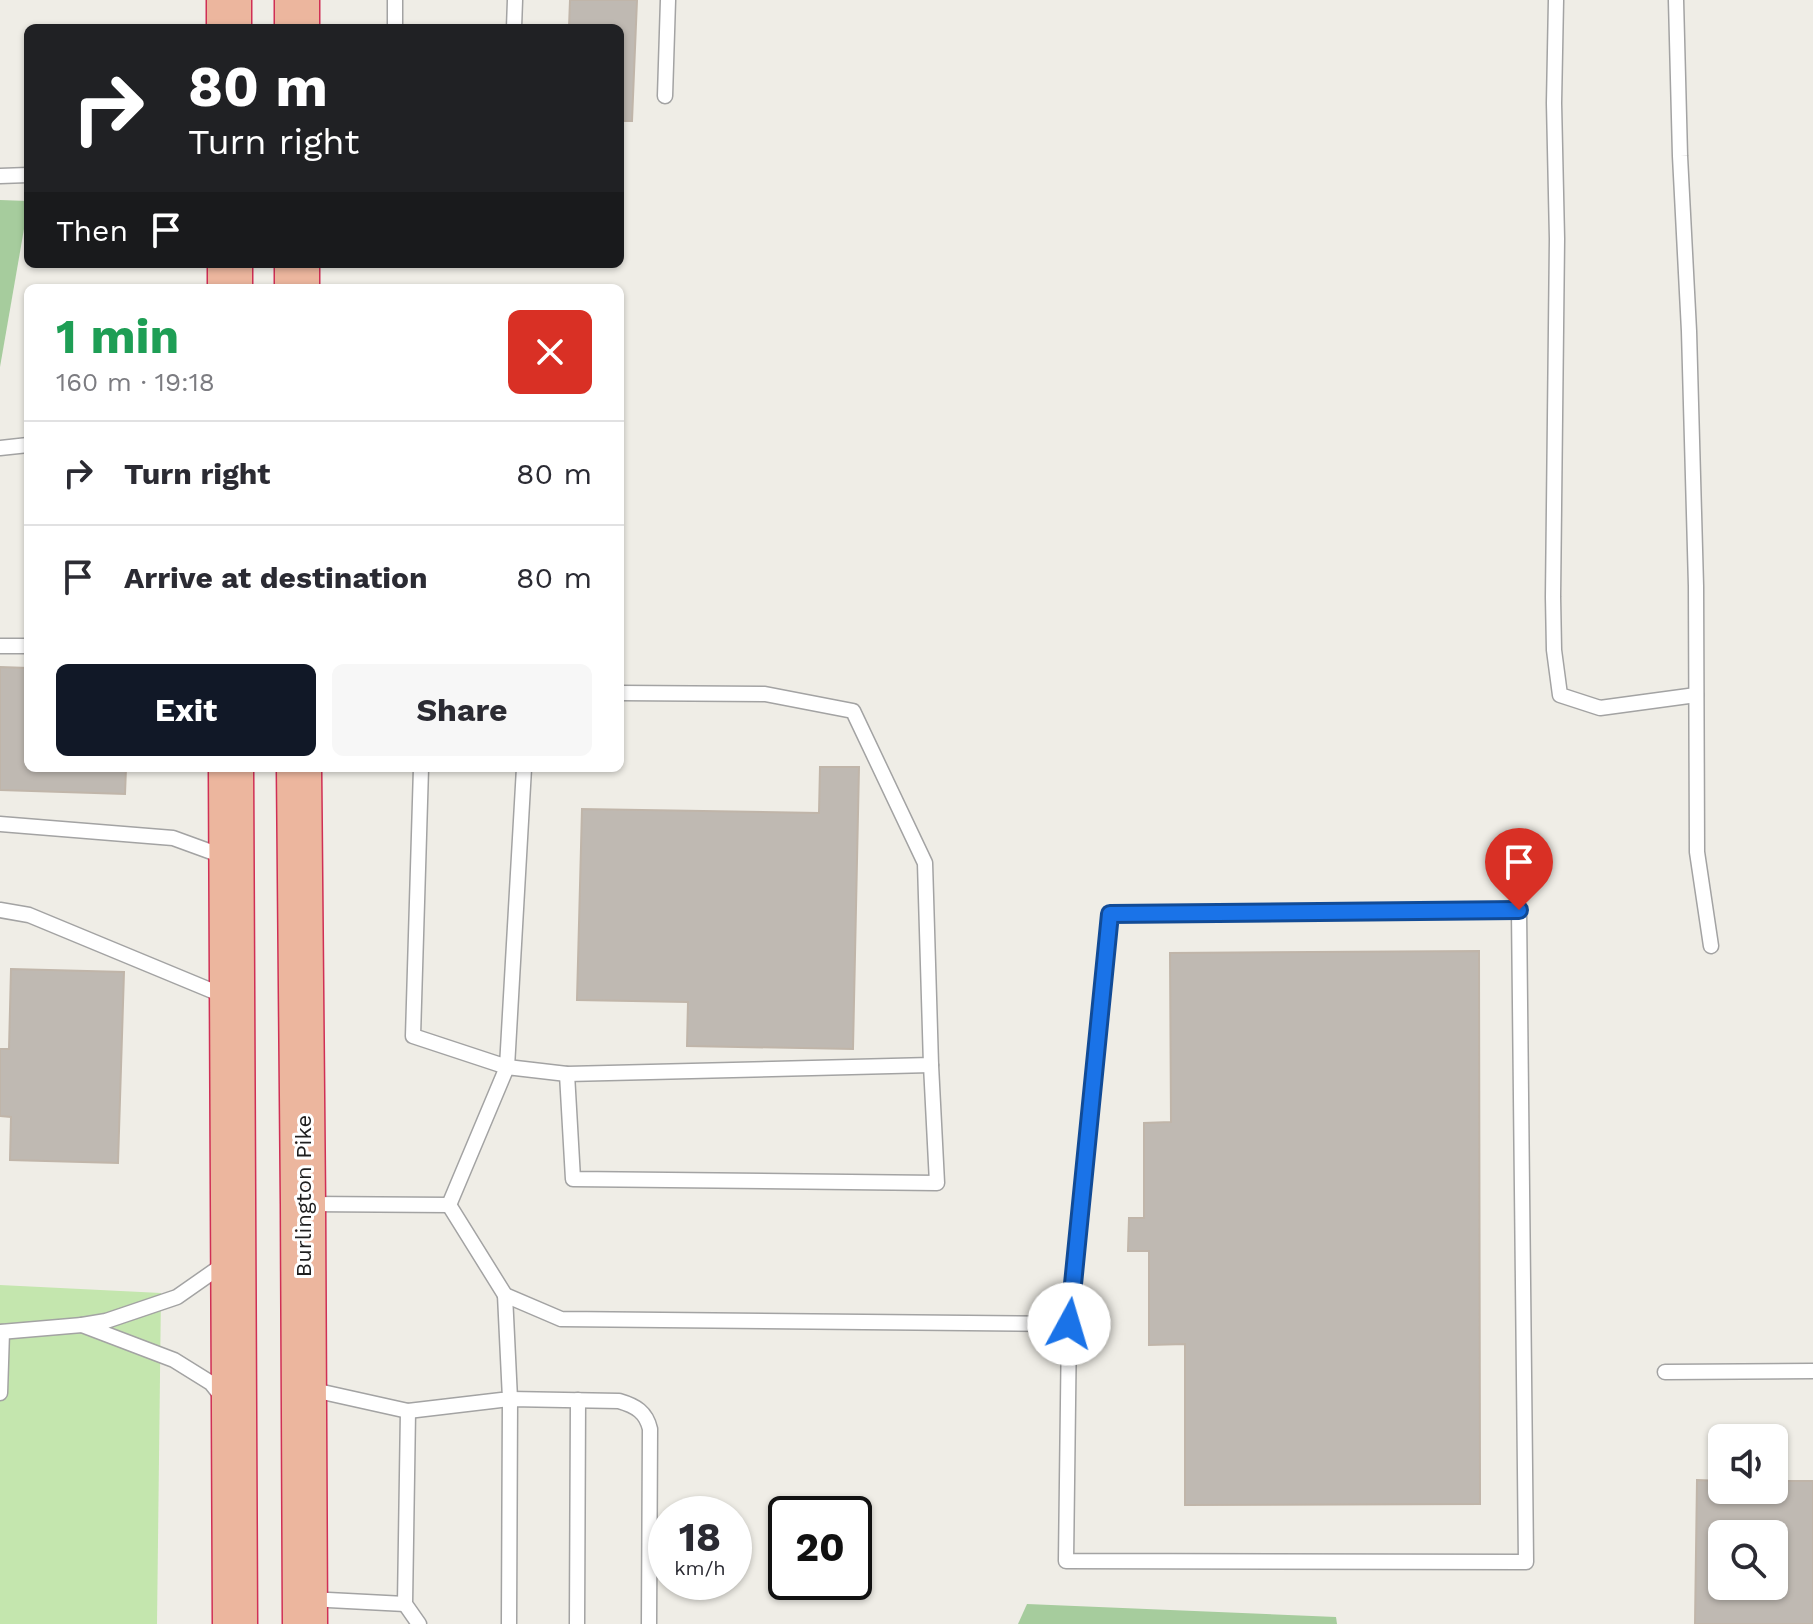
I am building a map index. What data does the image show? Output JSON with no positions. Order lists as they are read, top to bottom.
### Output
{
  "streets": {
    "highway": ["Burlington Pike"]
  },
  "page": {
    "turn": ["80 m", "Turn right"],
    "then": "Then",
    "heading": ["1 min", "160 m · 19:18"],
    "list": [
      {
        "name": "Turn right",
        "value": "80 m"
      },
      {
        "name": "Arrive at destination",
        "value": "80 m"
      }
    ],
    "buttons": ["Exit", "Share"],
    "speed": "18 km/h",
    "limit": "20"
  }
}
